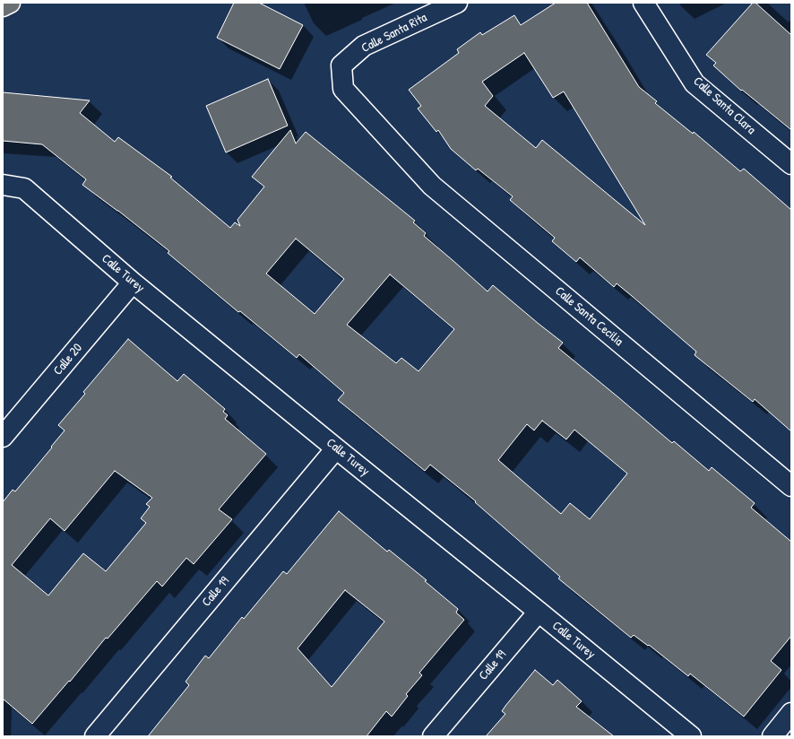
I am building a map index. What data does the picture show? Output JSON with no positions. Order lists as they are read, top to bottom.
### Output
{
  "streets": {
    "street": [
      "Calle Santa Rita",
      "Calle Santa Clara",
      "Calle Turey",
      "Calle Santa Cecilia",
      "Calle 20",
      "Calle 19"
    ]
  },
  "crossings": [
    ["Calle Santa Rita", "Calle Santa Cecilia"],
    ["Calle Turey", "Calle 20"],
    ["Calle Turey", "Calle 19"]
  ]
}
